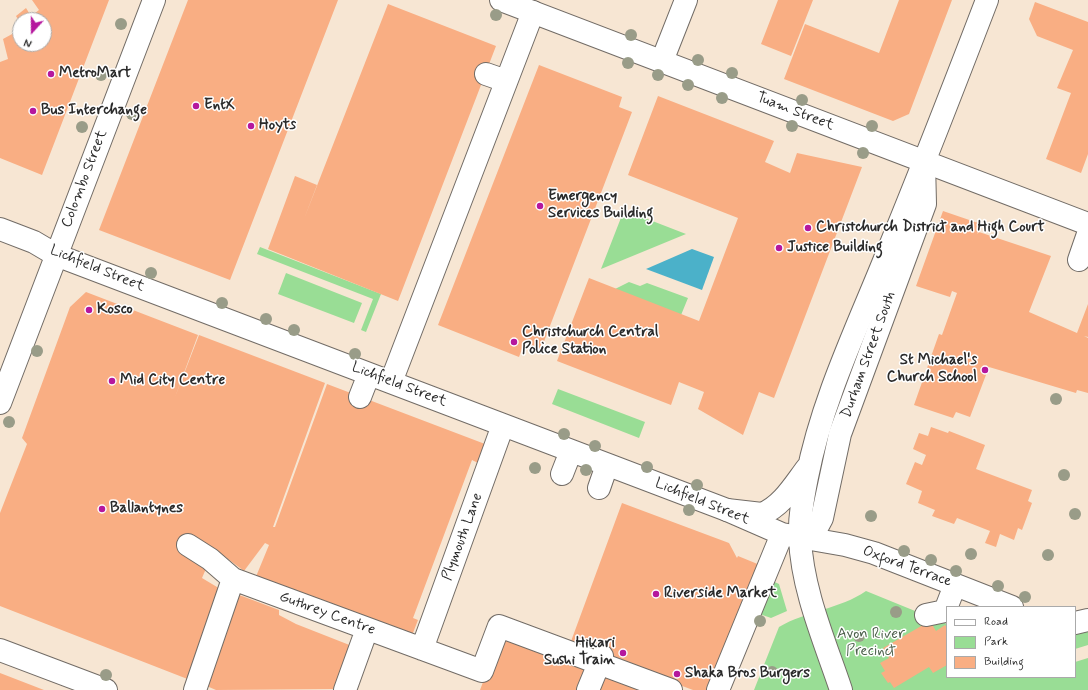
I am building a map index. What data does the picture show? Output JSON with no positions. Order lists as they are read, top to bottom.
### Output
{
  "streets": {
    "street": [
      "Tuam Street",
      "Colombo Street",
      "Lichfield Street",
      "Durham Street South",
      "Plymouth Lane",
      "Oxford Terrace",
      "Guthrey Centre"
    ]
  },
  "crossings": [
    ["Tuam Street", "Durham Street South"],
    ["Colombo Street", "Lichfield Street"],
    ["Lichfield Street", "Durham Street South"],
    ["Lichfield Street", "Plymouth Lane"],
    ["Lichfield Street", "Oxford Terrace"],
    ["Durham Street South", "Oxford Terrace"],
    ["Plymouth Lane", "Guthrey Centre"]
  ],
  "parks": ["Avon River Precinct"],
  "places": [
    "MetroMart",
    "EntX",
    "Bus Interchange",
    "Hoyts",
    "Emergency Services Building",
    "Christchurch District and High Court",
    "Justice Building",
    "Kosco",
    "Christchurch Central Police Station",
    "St Michael's Church School",
    "Mid City Centre",
    "Ballantynes",
    "Riverside Market",
    "Hikari Sushi Train",
    "Shaka Bros Burgers"
  ],
  "legend": ["Road", "Park", "Building"],
  "north": "bottom"
}
